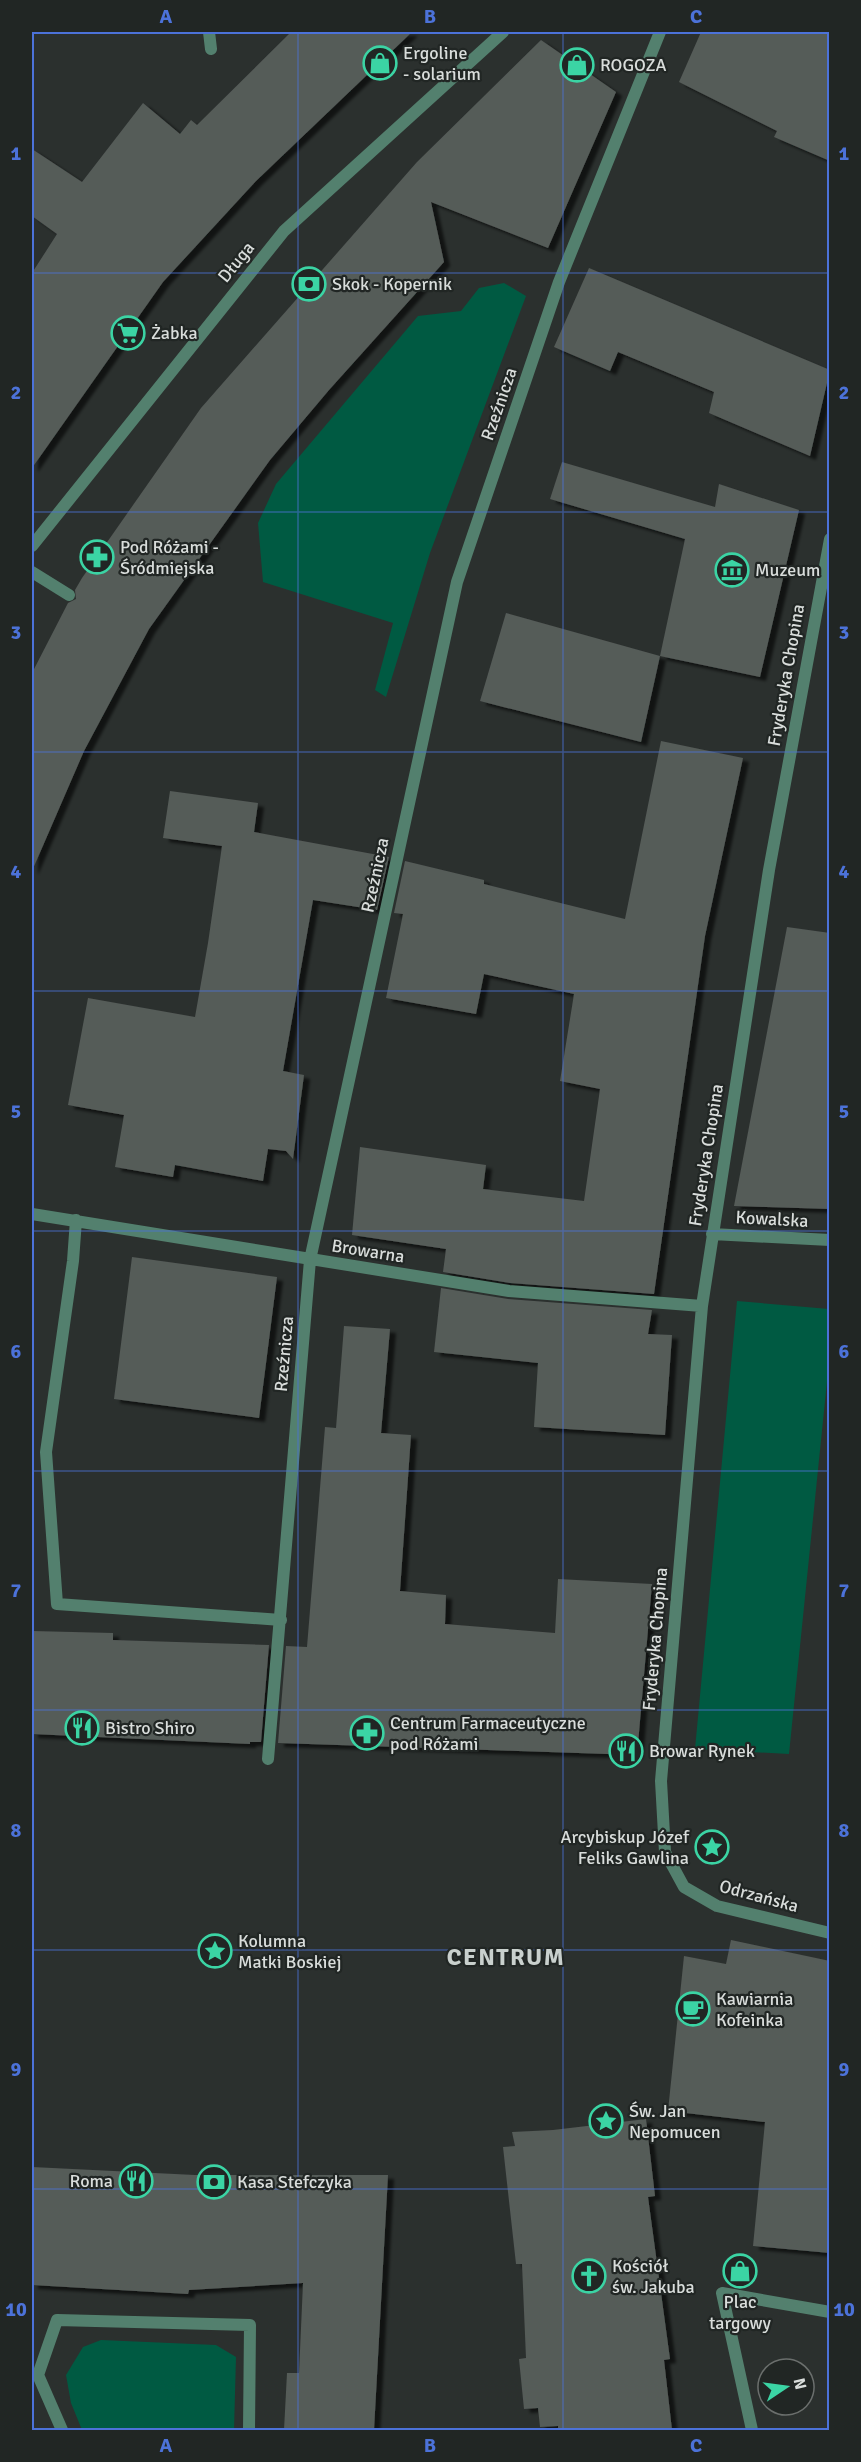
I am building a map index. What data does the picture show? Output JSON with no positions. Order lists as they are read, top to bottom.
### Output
{
  "streets": {
    "street": [
      "Długa",
      "Rzeźnicza",
      "Fryderyka Chopina",
      "Kowalska",
      "Browarna",
      "Odrzańska"
    ]
  },
  "crossings": [
    ["Rzeźnicza", "Browarna"],
    ["Fryderyka Chopina", "Kowalska"],
    ["Fryderyka Chopina", "Browarna"],
    ["Fryderyka Chopina", "Odrzańska"]
  ],
  "districts": ["CENTRUM"],
  "places": {
    "shop": ["Ergoline - solarium", "ROGOZA", "Plac targowy"],
    "bank": ["Skok - Kopernik", "Kasa Stefczyka"],
    "supermarket": ["Żabka"],
    "pharmacy": ["Pod Różami - Śródmiejska", "Centrum Farmaceutyczne pod Różami"],
    "museum": ["Muzeum"],
    "restaurant": ["Bistro Shiro", "Browar Rynek", "Roma"],
    "place": ["Arcybiskup Józef Feliks Gawlina", "Kolumna Matki Boskiej", "Św. Jan Nepomucen"],
    "cafe": ["Kawiarnia Kofeinka"],
    "church": ["Kościół św. Jakuba"]
  },
  "north": "right",
  "grid": {
    "columns": ["A", "B", "C"],
    "rows": [
      "1",
      "2",
      "3",
      "4",
      "5",
      "6",
      "7",
      "8",
      "9",
      "10"
    ]
  }
}
